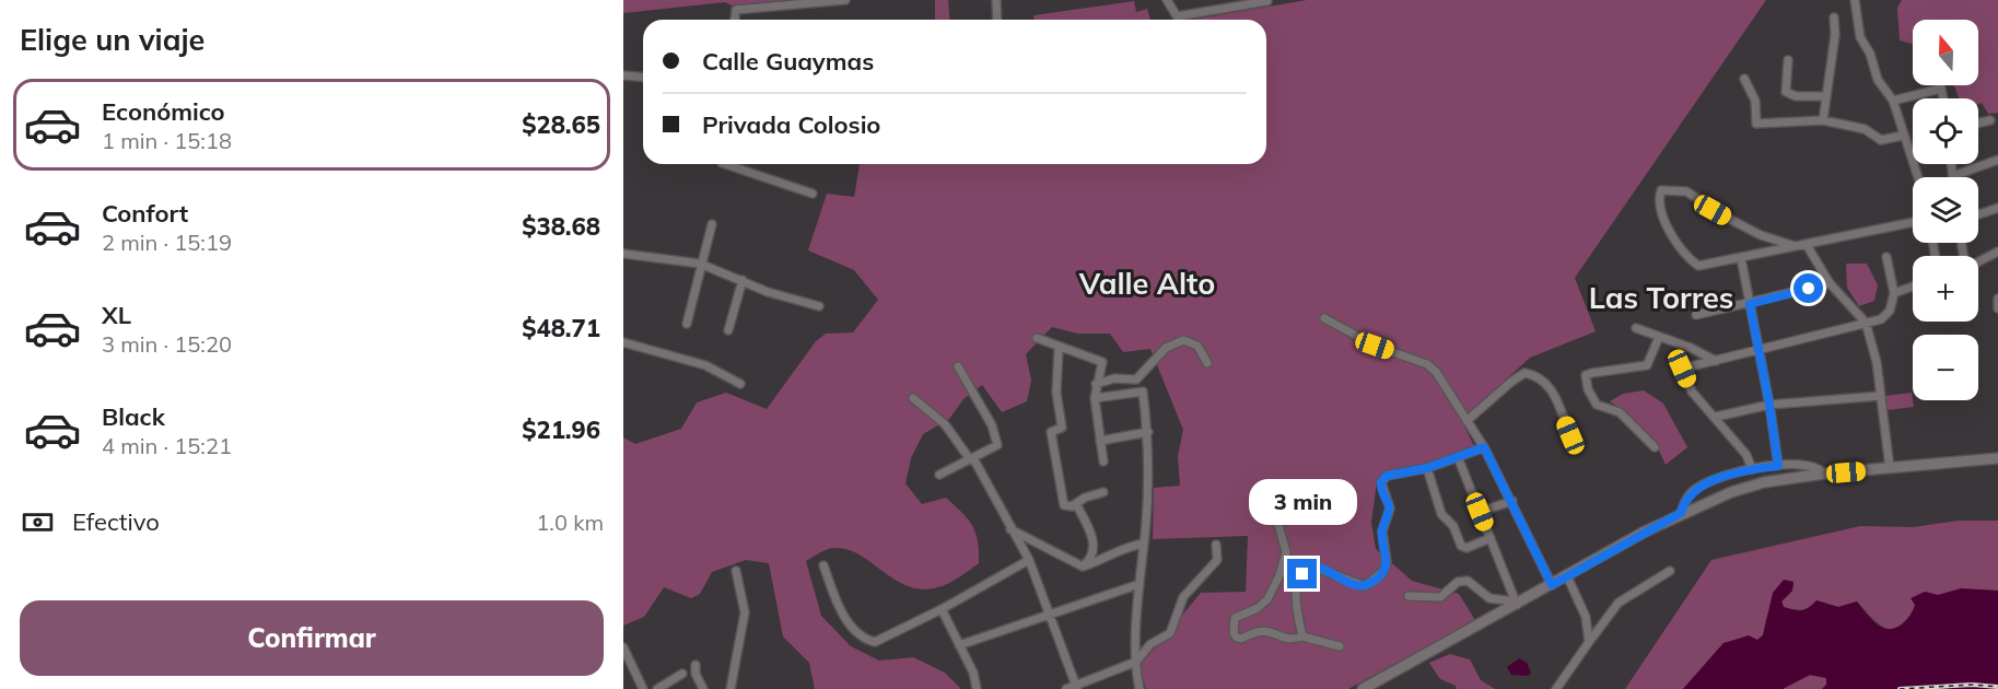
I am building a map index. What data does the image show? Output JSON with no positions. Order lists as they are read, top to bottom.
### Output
{
  "districts": ["Valle Alto", "Las Torres"],
  "north": "top",
  "page": {
    "heading": "Elige un viaje",
    "map_buttons": ["+", "−"],
    "banner": ["Calle Guaymas", "Privada Colosio"],
    "list": [
      {
        "name": "Económico",
        "note": "1 min · 15:18",
        "value": "$28.65"
      },
      {
        "name": "Confort",
        "note": "2 min · 15:19",
        "value": "$38.68"
      },
      {
        "name": "XL",
        "note": "3 min · 15:20",
        "value": "$48.71"
      },
      {
        "name": "Black",
        "note": "4 min · 15:21",
        "value": "$21.96"
      }
    ],
    "bubble": "3 min",
    "pay": ["Efectivo", "1.0 km"],
    "buttons": "Confirmar"
  }
}
